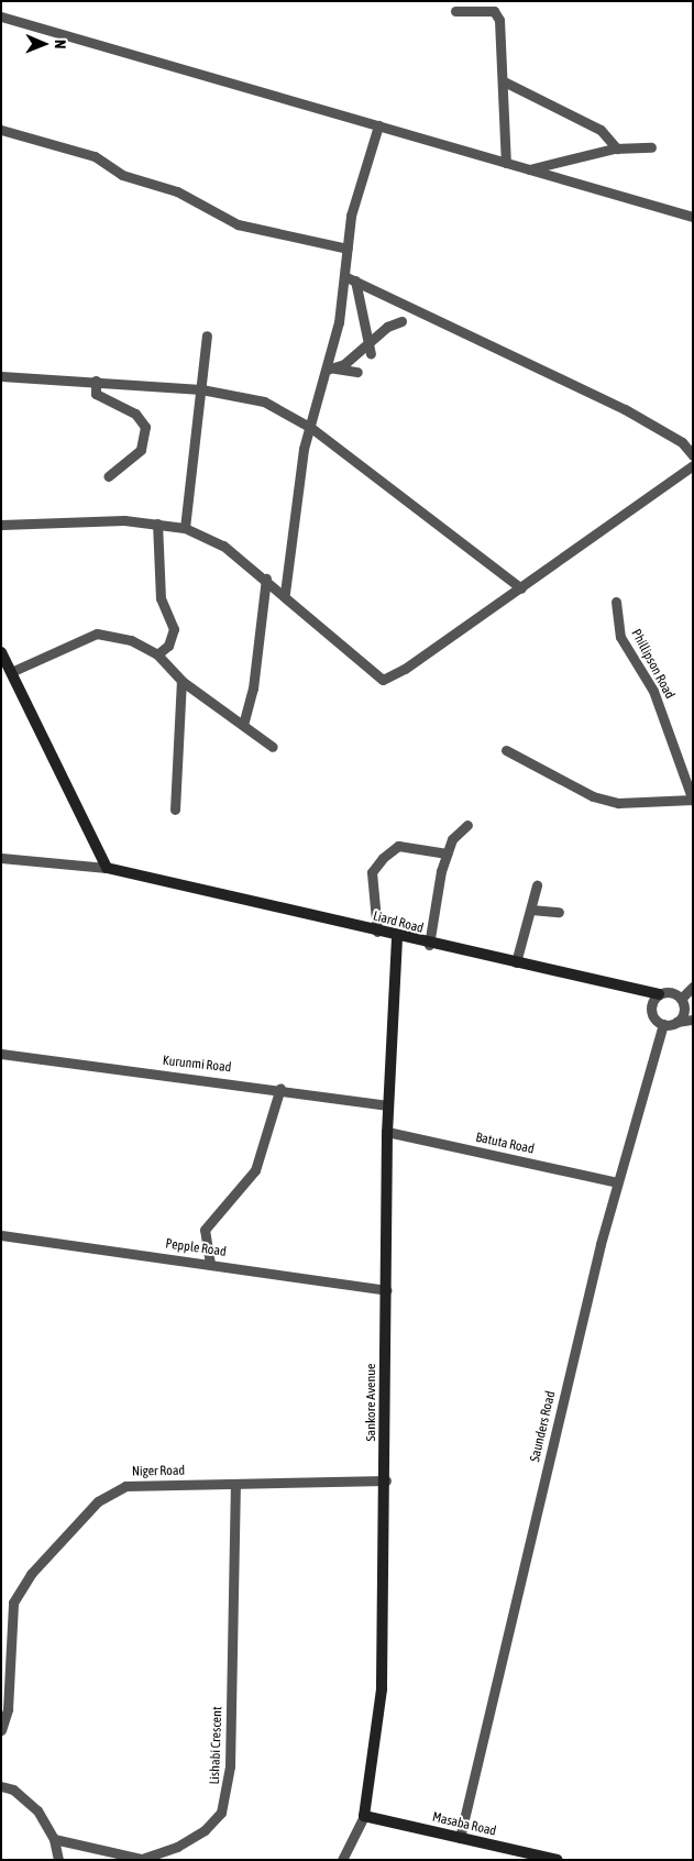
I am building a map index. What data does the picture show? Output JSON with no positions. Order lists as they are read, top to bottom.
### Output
{
  "streets": {
    "street": [
      "Phillipson Road",
      "Liard Road",
      "Kurunmi Road",
      "Batuta Road",
      "Pepple Road",
      "Sankore Avenue",
      "Saunders Road",
      "Niger Road",
      "Lishabi Crescent",
      "Masaba Road"
    ]
  },
  "crossings": [
    ["Liard Road", "Sankore Avenue"],
    ["Liard Road", "Saunders Road"],
    ["Kurunmi Road", "Sankore Avenue"],
    ["Batuta Road", "Sankore Avenue"],
    ["Batuta Road", "Saunders Road"],
    ["Pepple Road", "Sankore Avenue"],
    ["Sankore Avenue", "Niger Road"],
    ["Sankore Avenue", "Masaba Road"],
    ["Saunders Road", "Masaba Road"],
    ["Niger Road", "Lishabi Crescent"]
  ],
  "north": "right"
}
